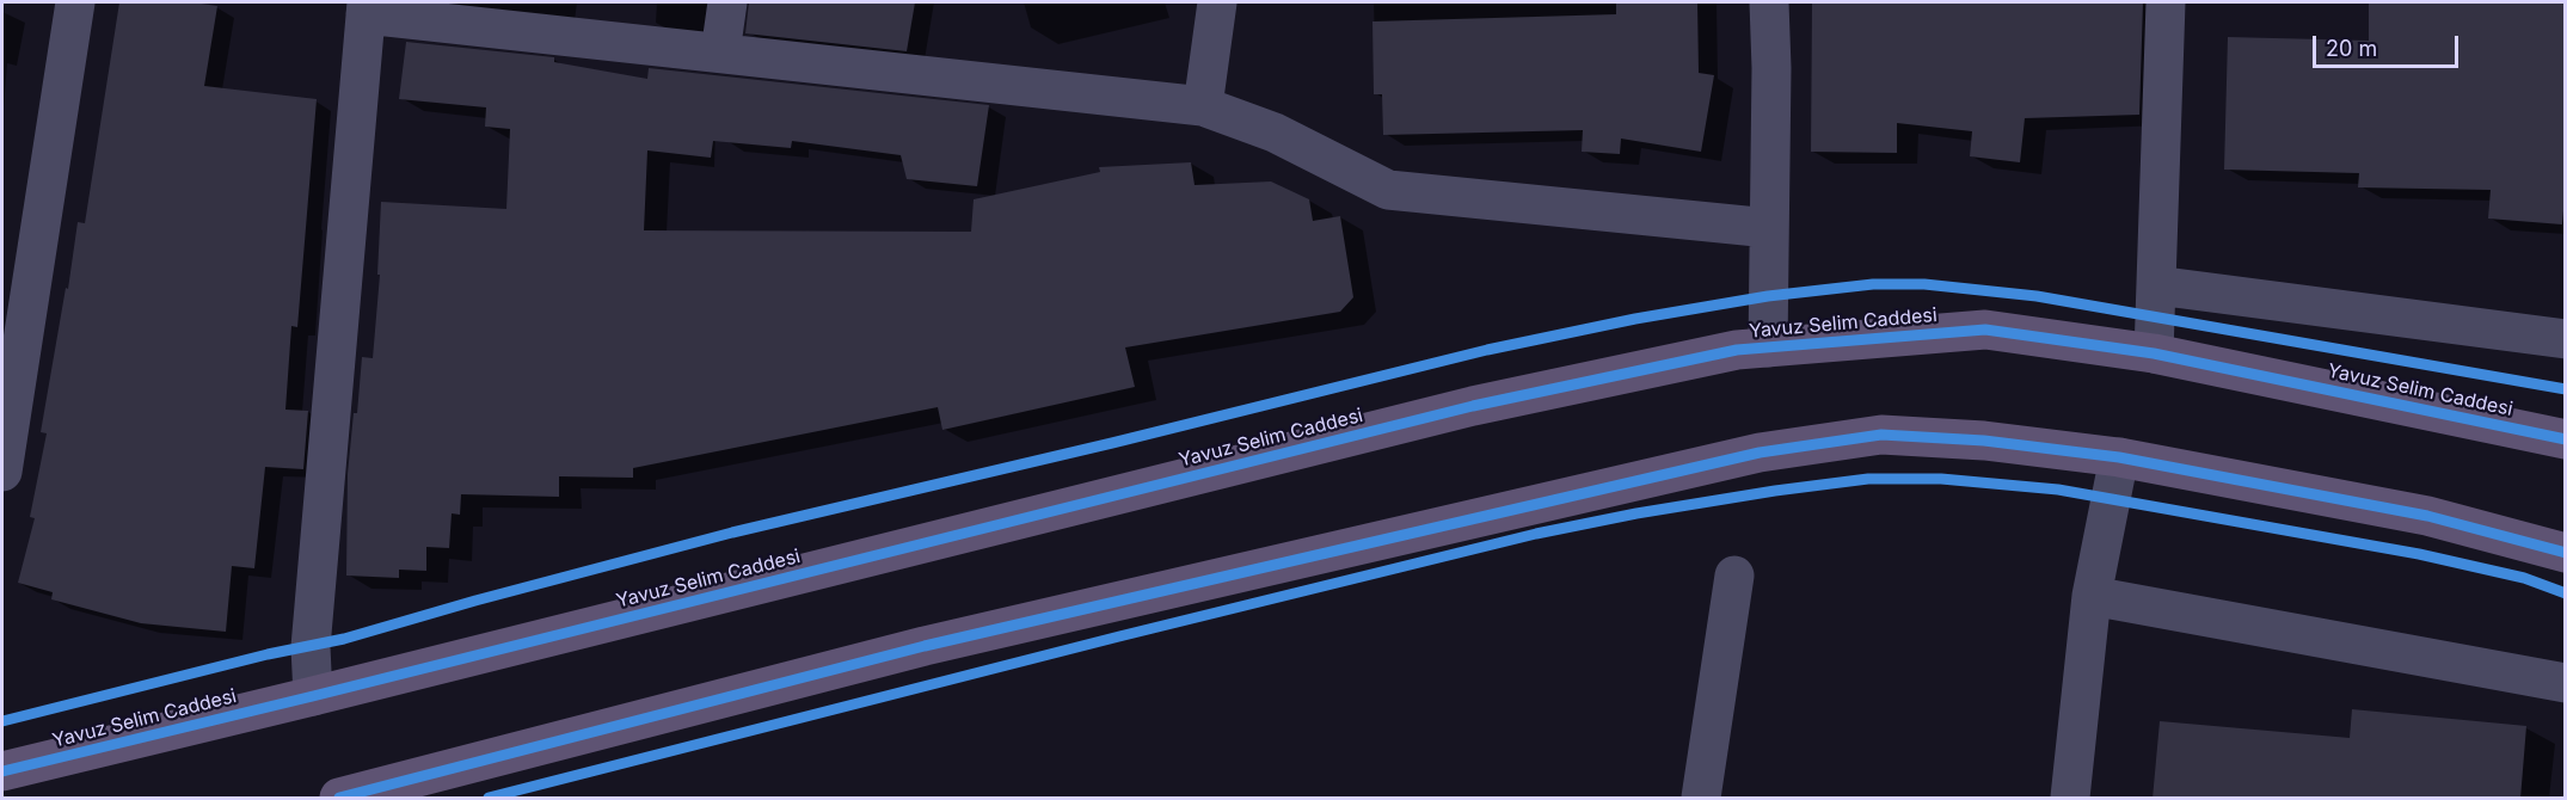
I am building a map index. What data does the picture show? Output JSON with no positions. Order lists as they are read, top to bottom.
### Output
{
  "streets": {
    "main road": ["Yavuz Selim Caddesi"]
  },
  "scale_bar": "20 m"
}
